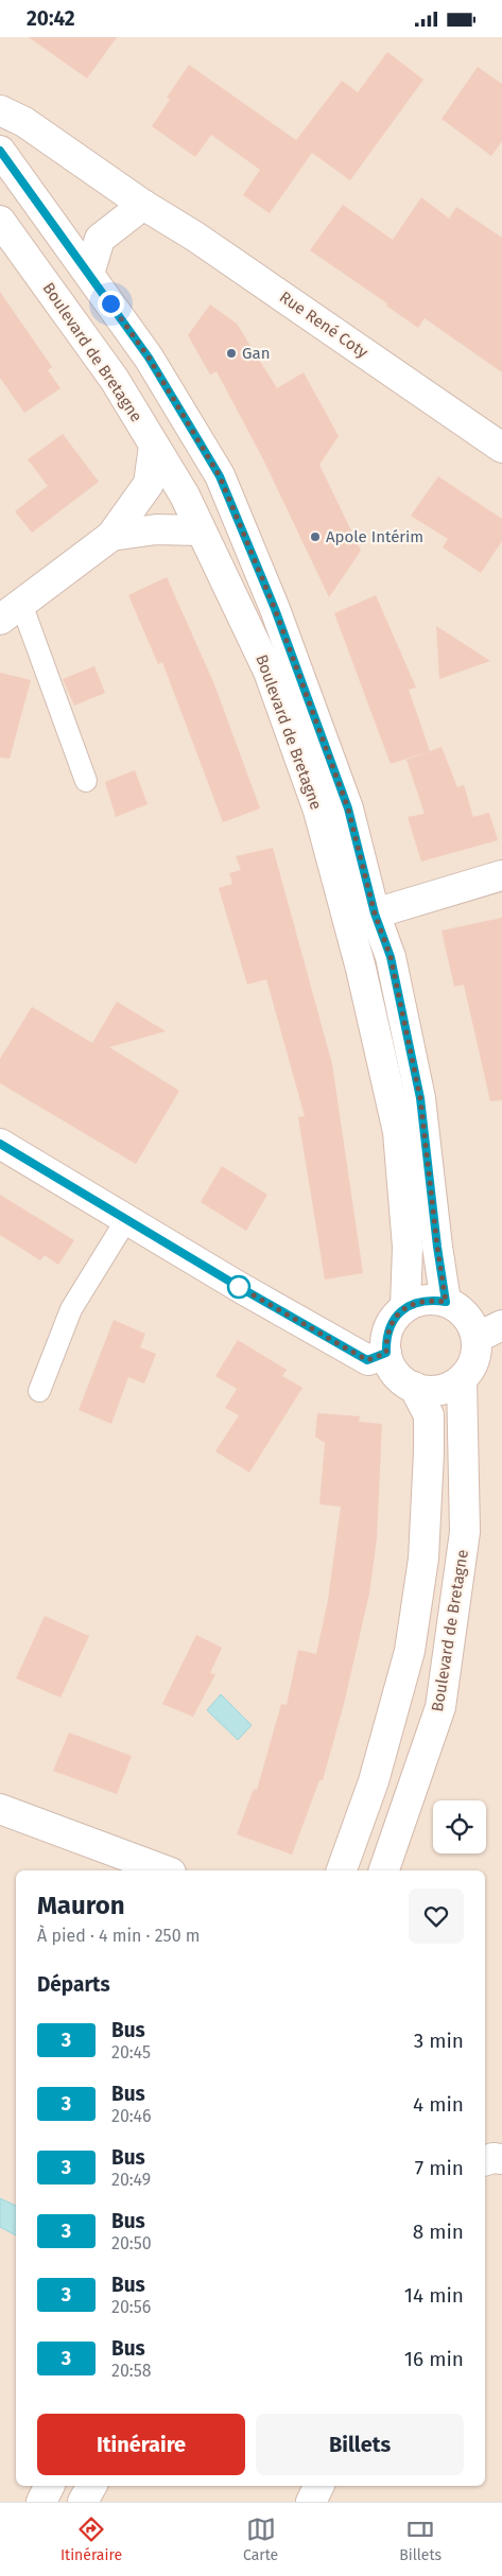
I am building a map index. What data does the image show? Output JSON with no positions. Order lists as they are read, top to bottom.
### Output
{
  "streets": {
    "main road": ["Rue René Coty", "Boulevard de Bretagne"]
  },
  "places": ["Gan", "Apole Intérim"],
  "lines": ["bus line 3"],
  "page": {
    "status": "20:42",
    "heading": [
      ["Mauron", "À pied · 4 min · 250 m"],
      "Départs"
    ],
    "list": [
      {
        "mark": "3",
        "name": "Bus",
        "note": "20:45",
        "value": "3 min"
      },
      {
        "mark": "3",
        "name": "Bus",
        "note": "20:46",
        "value": "4 min"
      },
      {
        "mark": "3",
        "name": "Bus",
        "note": "20:49",
        "value": "7 min"
      },
      {
        "mark": "3",
        "name": "Bus",
        "note": "20:50",
        "value": "8 min"
      },
      {
        "mark": "3",
        "name": "Bus",
        "note": "20:56",
        "value": "14 min"
      },
      {
        "mark": "3",
        "name": "Bus",
        "note": "20:58",
        "value": "16 min"
      }
    ],
    "buttons": ["Itinéraire", "Billets"],
    "tabs": ["Itinéraire", "Carte", "Billets"]
  }
}
